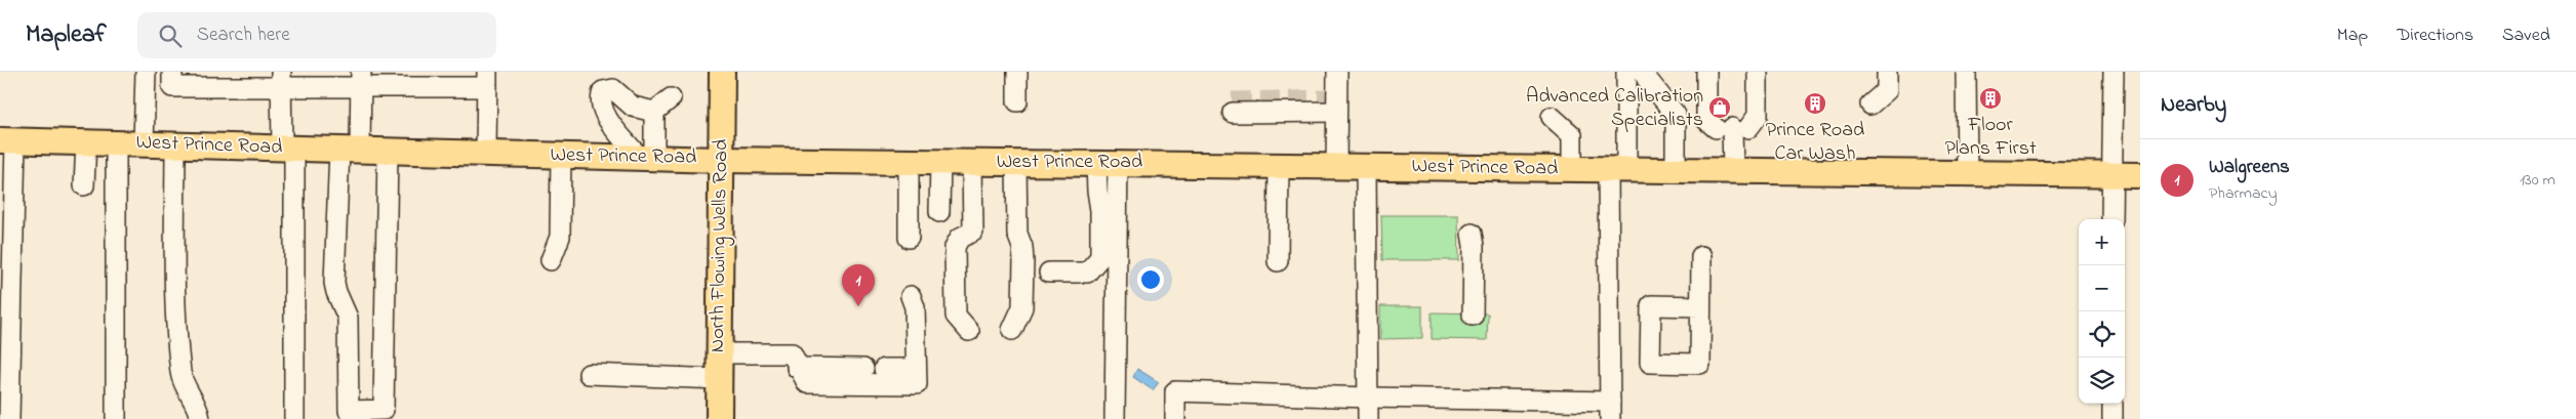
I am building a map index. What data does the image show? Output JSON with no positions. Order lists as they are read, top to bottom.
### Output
{
  "streets": {
    "main road": ["West Prince Road", "North Flowing Wells Road"]
  },
  "crossings": [
    ["West Prince Road", "North Flowing Wells Road"]
  ],
  "places": {
    "building": ["Floor Plans First", "Prince Road Car Wash"],
    "shop": ["Advanced Calibration Specialists"]
  },
  "page": {
    "header": "Mapleaf",
    "search": "Search here",
    "nav": ["Map", "Directions", "Saved"],
    "heading": "Nearby",
    "list": [
      {
        "mark": "1",
        "name": "Walgreens",
        "note": "Pharmacy",
        "value": "130 m"
      }
    ],
    "map_buttons": ["+", "−"],
    "pins": "1"
  }
}
